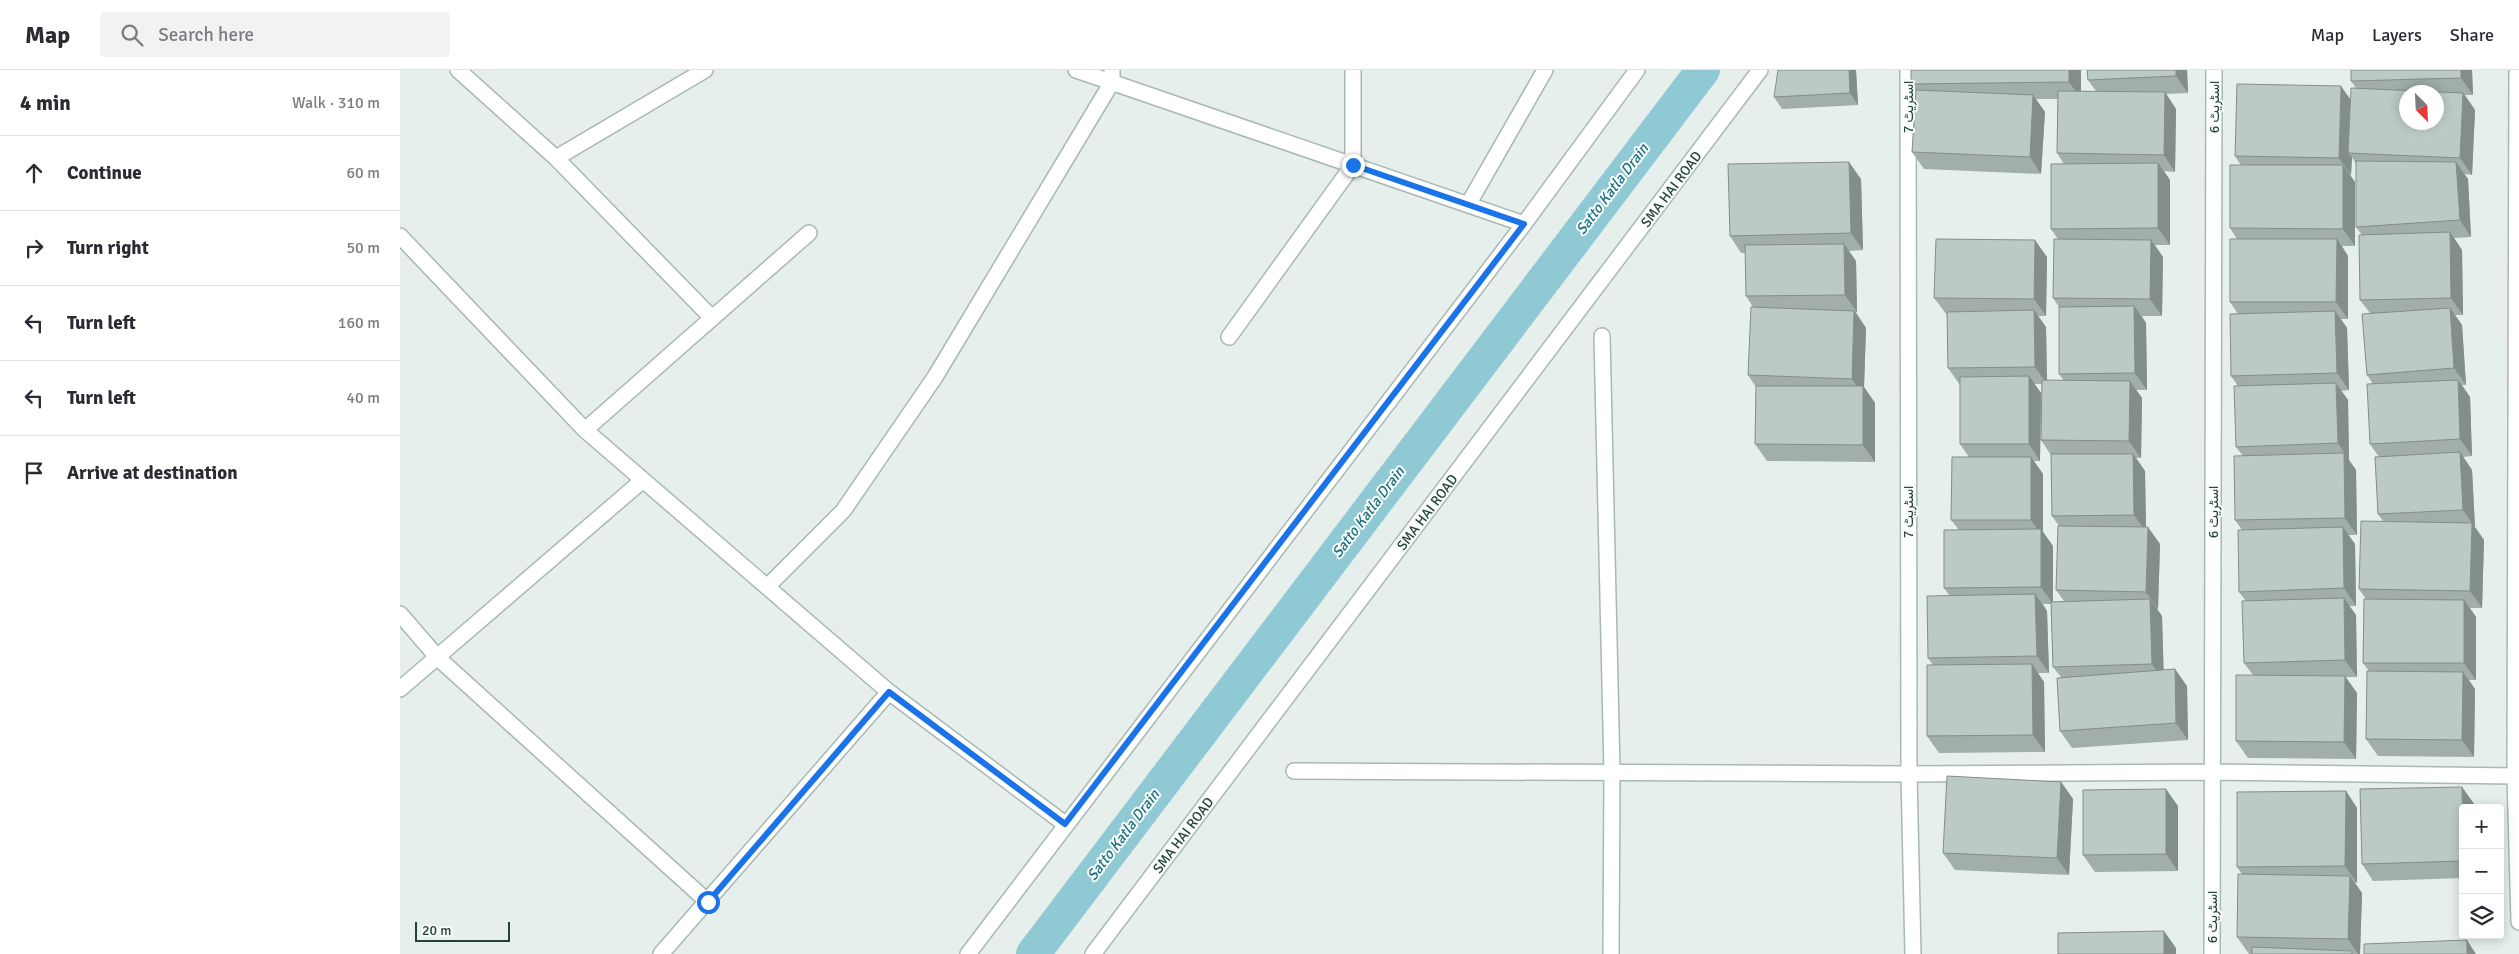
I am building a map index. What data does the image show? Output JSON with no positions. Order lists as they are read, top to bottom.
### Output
{
  "streets": {
    "street": ["اسٹریٹ 7", "اسٹریٹ 6", "SMA HAI ROAD"]
  },
  "water": ["Satto Katla Drain"],
  "scale_bar": "20 m",
  "north": "bottom right",
  "page": {
    "header": "Map",
    "search": "Search here",
    "nav": ["Map", "Layers", "Share"],
    "heading": ["4 min", "Walk · 310 m"],
    "list": [
      ["Continue", "60 m"],
      ["Turn right", "50 m"],
      ["Turn left", "160 m"],
      ["Turn left", "40 m"],
      "Arrive at destination"
    ],
    "map_buttons": ["+", "−"],
    "scale": "20 m"
  }
}
